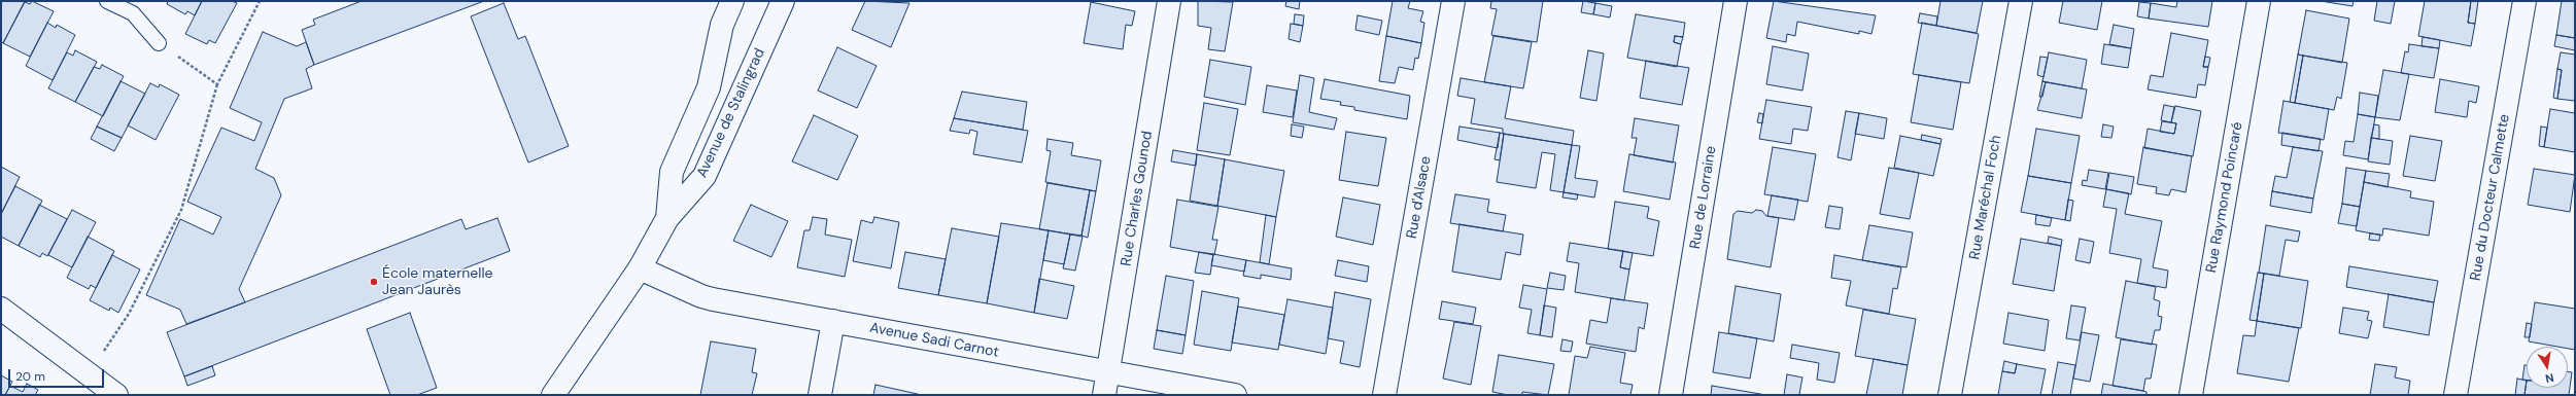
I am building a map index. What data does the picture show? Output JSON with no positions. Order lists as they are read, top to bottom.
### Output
{
  "streets": {
    "street": [
      "Avenue de Stalingrad",
      "Rue d'Alsace",
      "Rue de Lorraine",
      "Rue Maréchal Foch",
      "Rue Raymond Poincaré",
      "Rue du Docteur Calmette",
      "Rue Charles Gounod",
      "Avenue Sadi Carnot"
    ]
  },
  "crossings": [
    ["Avenue de Stalingrad", "Avenue Sadi Carnot"],
    ["Rue Charles Gounod", "Avenue Sadi Carnot"]
  ],
  "places": ["École maternelle Jean Jaurès"],
  "scale_bar": "20 m",
  "north": "bottom"
}
